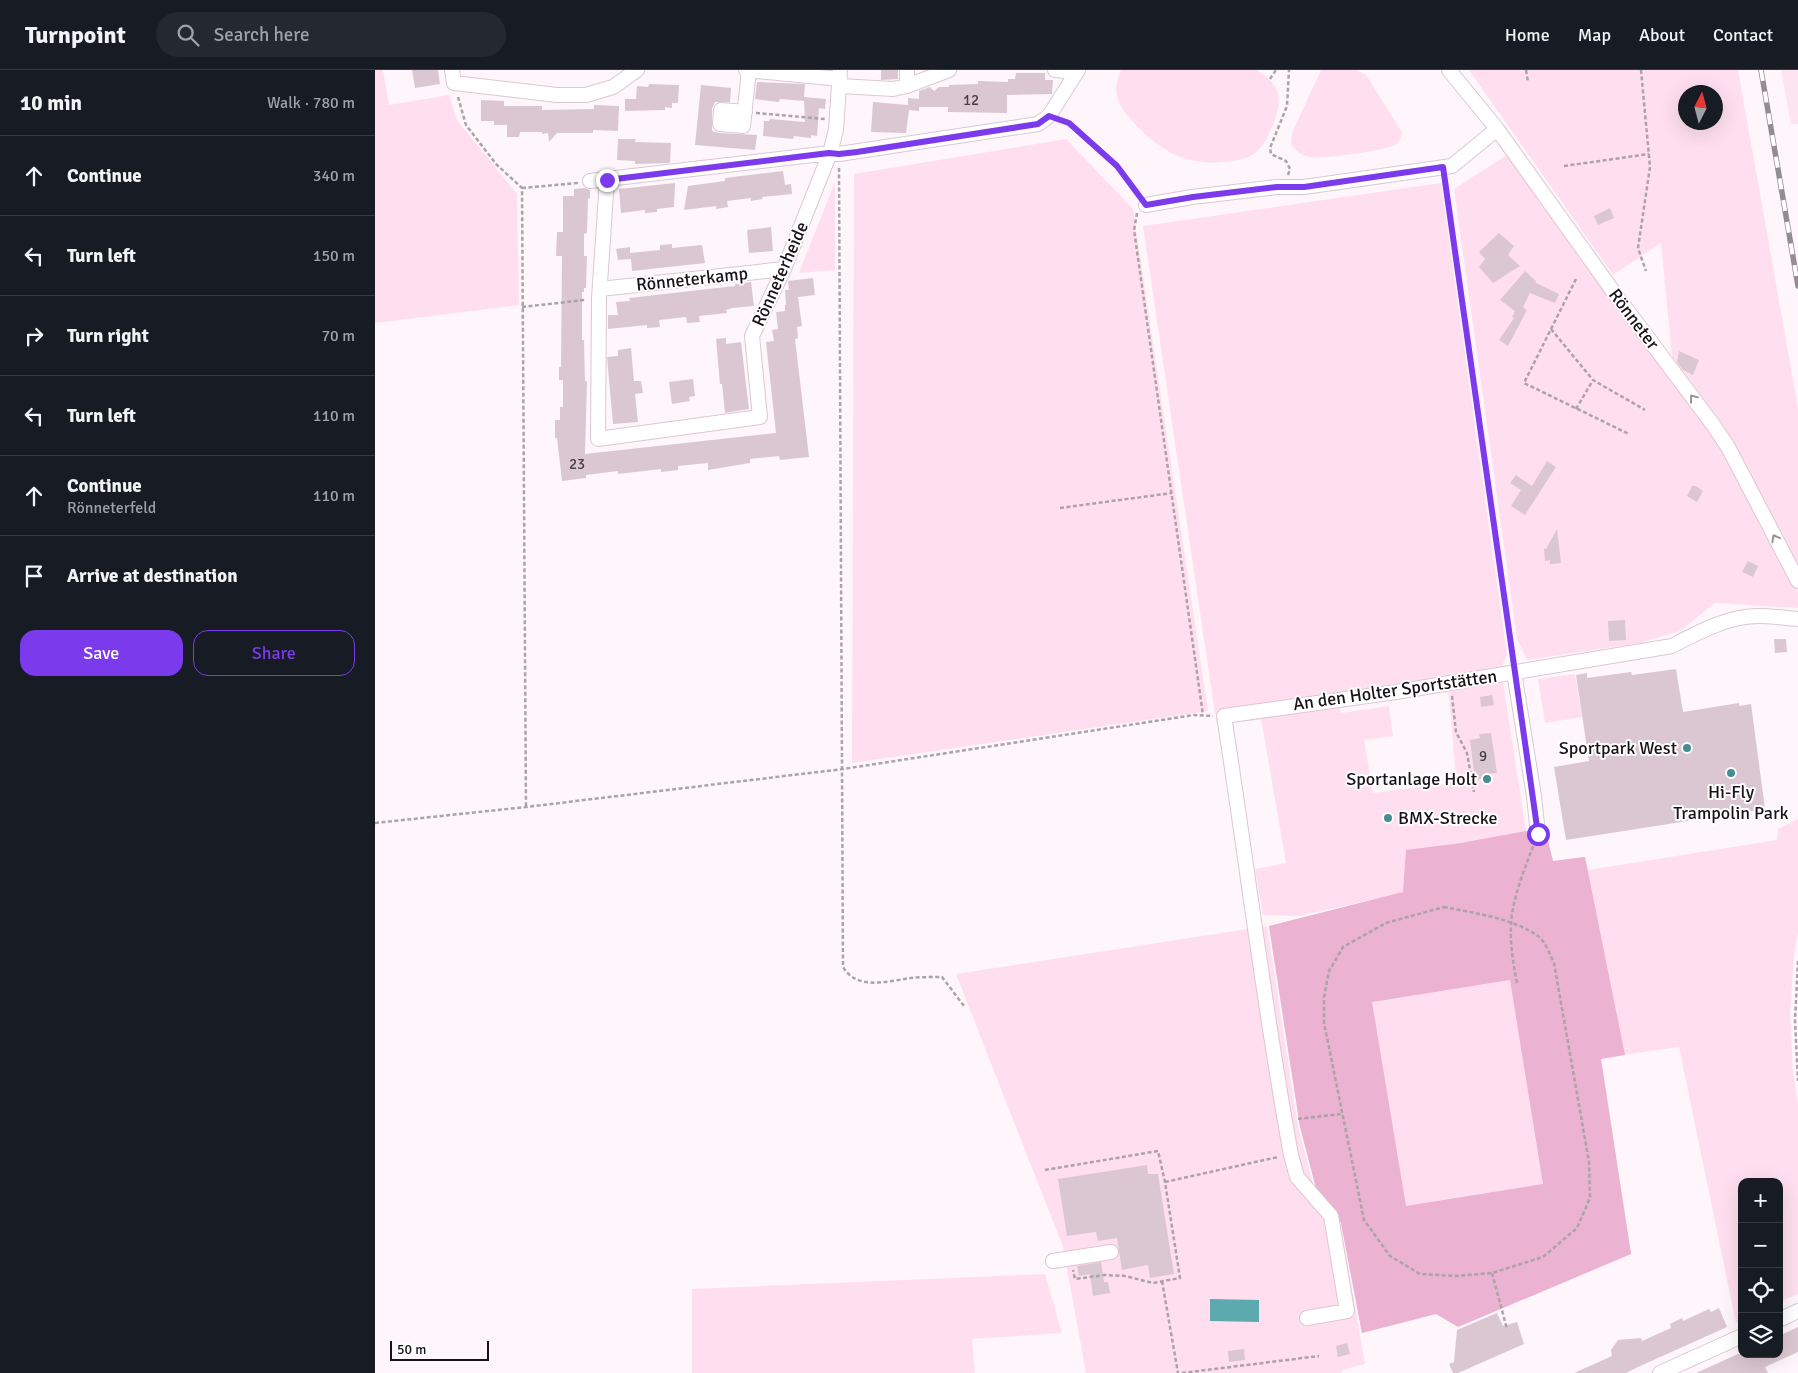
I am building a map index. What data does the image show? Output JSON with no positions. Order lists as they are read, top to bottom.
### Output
{
  "streets": {
    "street": [
      "Rönneterheide",
      "Rönneterkamp",
      "Rönneter",
      "An den Holter Sportstätten"
    ]
  },
  "crossings": [
    ["Rönneterheide", "Rönneterkamp"]
  ],
  "one_way": ["Rönneter"],
  "places": [
    "Sportpark West",
    "Hi-Fly Trampolin Park",
    "Sportanlage Holt",
    "BMX-Strecke"
  ],
  "house_numbers": ["12", "23", "9"],
  "scale_bar": "50 m",
  "north": "top",
  "page": {
    "header": "Turnpoint",
    "search": "Search here",
    "nav": [
      "Home",
      "Map",
      "About",
      "Contact"
    ],
    "heading": ["10 min", "Walk · 780 m"],
    "list": [
      ["Continue", "340 m"],
      ["Turn left", "150 m"],
      ["Turn right", "70 m"],
      ["Turn left", "110 m"],
      ["Continue", "Rönneterfeld", "110 m"],
      "Arrive at destination"
    ],
    "buttons": ["Save", "Share"],
    "map_buttons": ["+", "−"],
    "scale": "50 m"
  }
}
